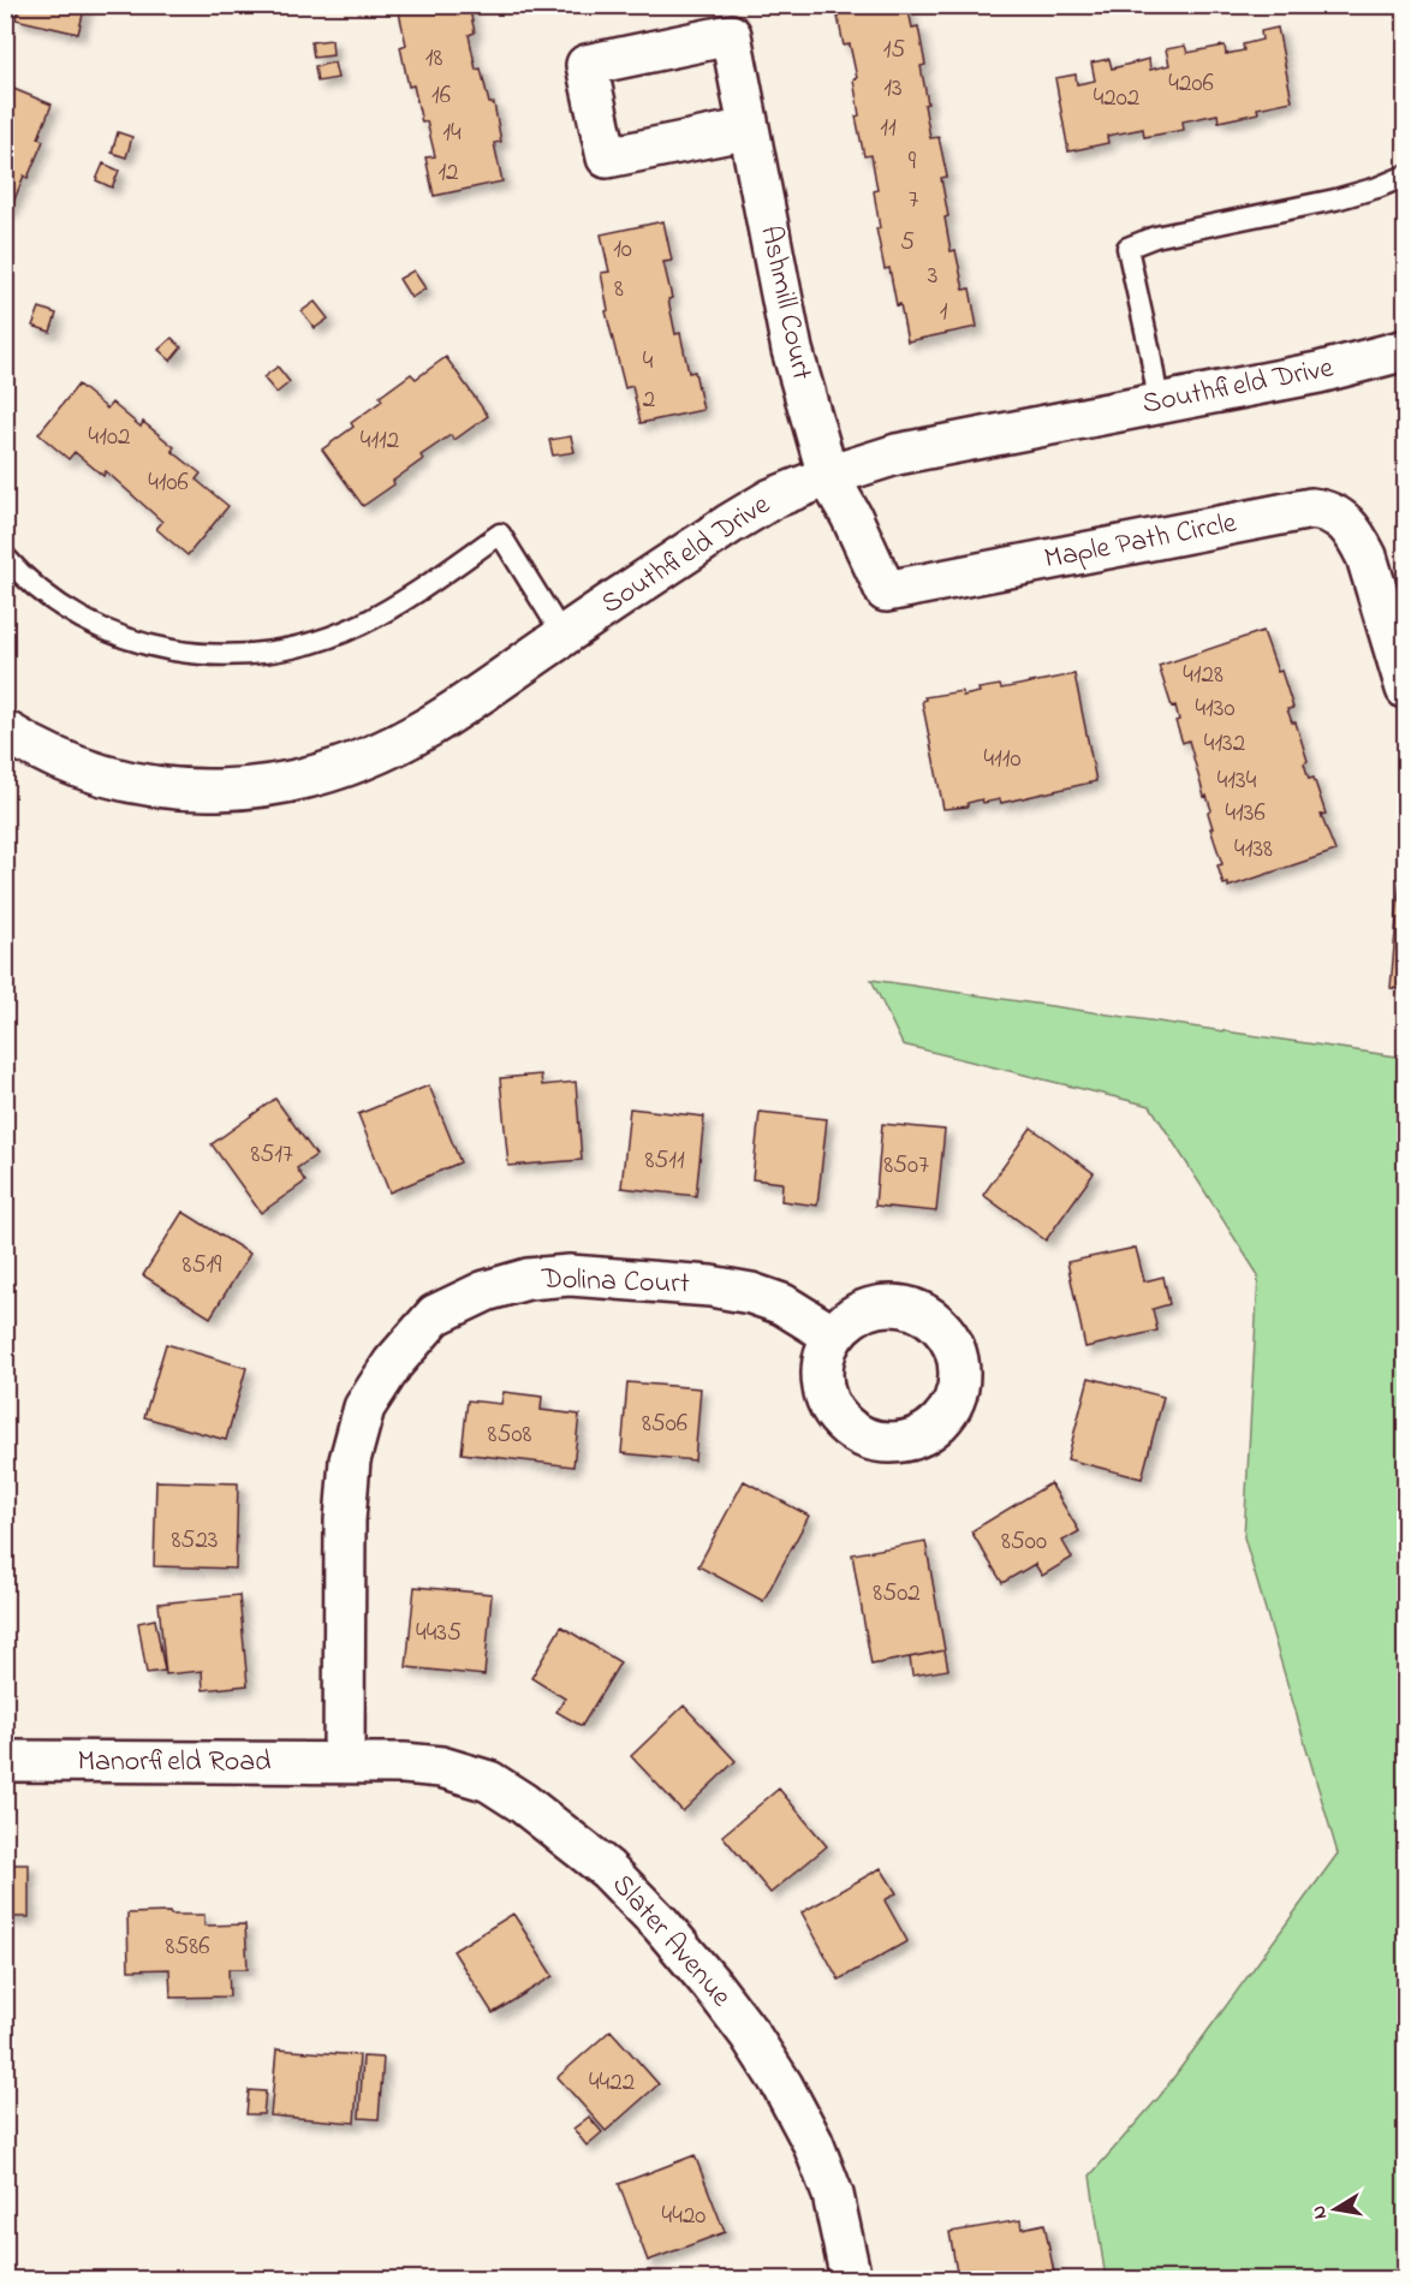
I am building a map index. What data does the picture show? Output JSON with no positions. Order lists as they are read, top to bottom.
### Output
{
  "streets": {
    "street": [
      "Ashmill Court",
      "Southfield Drive",
      "Maple Path Circle",
      "Dolina Court",
      "Manorfield Road",
      "Slater Avenue"
    ]
  },
  "crossings": [
    ["Ashmill Court", "Southfield Drive"],
    ["Ashmill Court", "Maple Path Circle"],
    ["Southfield Drive", "Maple Path Circle"],
    ["Dolina Court", "Manorfield Road"],
    ["Dolina Court", "Slater Avenue"],
    ["Manorfield Road", "Slater Avenue"]
  ],
  "house_numbers": [
    "15",
    "18",
    "4206",
    "13",
    "16",
    "4202",
    "11",
    "14",
    "9",
    "12",
    "7",
    "5",
    "10",
    "3",
    "8",
    "1",
    "4",
    "2",
    "4102",
    "4112",
    "4106",
    "4128",
    "4130",
    "4132",
    "4110",
    "4134",
    "4136",
    "4138",
    "8517",
    "8511",
    "8507",
    "8519",
    "8506",
    "8508",
    "8523",
    "8500",
    "8502",
    "4435",
    "8586",
    "4422",
    "4420"
  ],
  "north": "left"
}
